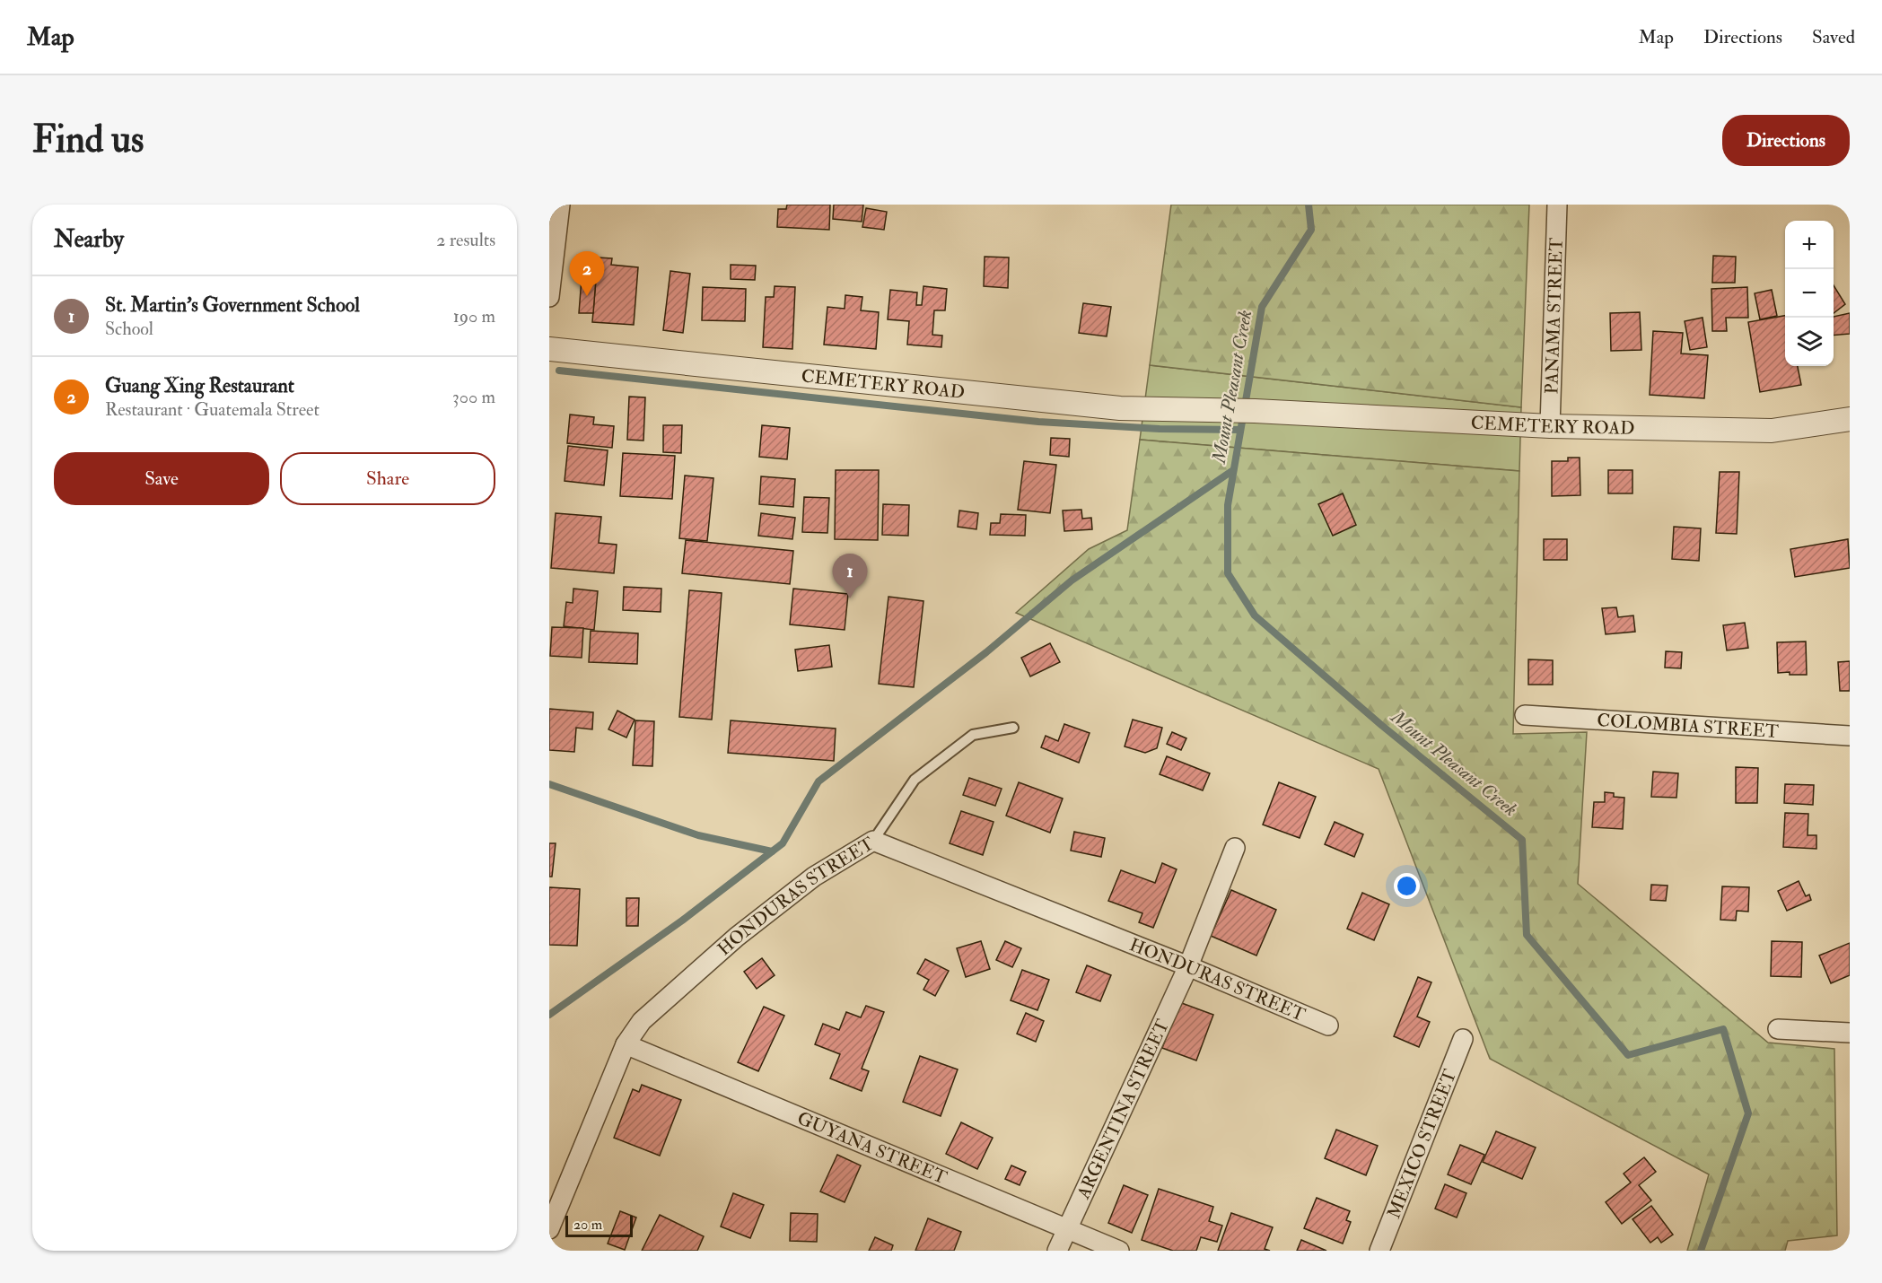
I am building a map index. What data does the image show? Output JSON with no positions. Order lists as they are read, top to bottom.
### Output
{
  "streets": {
    "street": [
      "PANAMA STREET",
      "CEMETERY ROAD",
      "COLOMBIA STREET",
      "HONDURAS STREET",
      "ARGENTINA STREET",
      "MEXICO STREET",
      "GUYANA STREET"
    ]
  },
  "crossings": [
    ["PANAMA STREET", "CEMETERY ROAD"],
    ["HONDURAS STREET", "ARGENTINA STREET"],
    ["HONDURAS STREET", "GUYANA STREET"],
    ["ARGENTINA STREET", "GUYANA STREET"]
  ],
  "water": ["Mount Pleasant Creek"],
  "scale_bar": "20 m",
  "page": {
    "header": "Map",
    "nav": ["Map", "Directions", "Saved"],
    "buttons": [
      "Directions",
      ["Save", "Share"]
    ],
    "title": "Find us",
    "heading": ["Nearby", "2 results"],
    "map_buttons": ["+", "−"],
    "pins": ["2", "1"],
    "list": [
      {
        "mark": "1",
        "name": "St. Martin's Government School",
        "note": "School",
        "value": "190 m"
      },
      {
        "mark": "2",
        "name": "Guang Xing Restaurant",
        "note": "Restaurant · Guatemala Street",
        "value": "300 m"
      }
    ],
    "scale": "20 m"
  }
}
